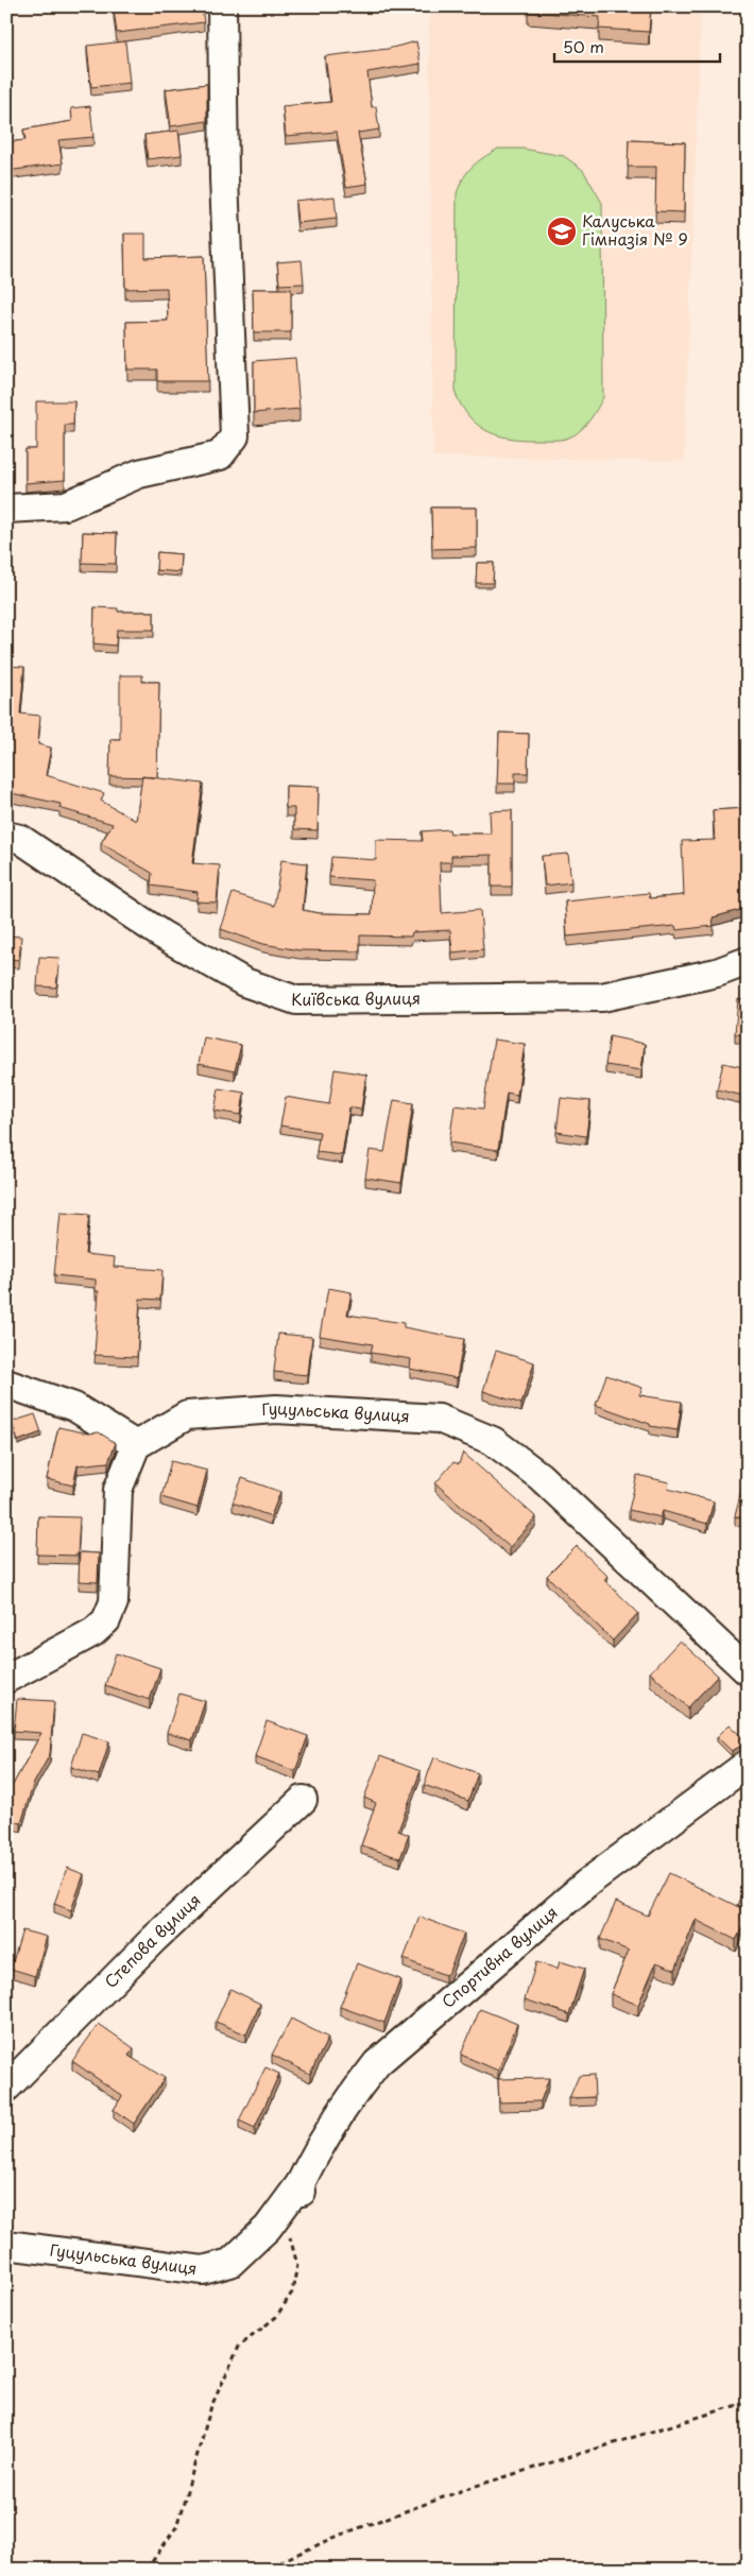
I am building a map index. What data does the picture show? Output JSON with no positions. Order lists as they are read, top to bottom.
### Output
{
  "streets": {
    "street": [
      "Київська вулиця",
      "Гуцульська вулиця",
      "Степова вулиця",
      "Спортивна вулиця"
    ]
  },
  "crossings": [
    ["Гуцульська вулиця", "Спортивна вулиця"]
  ],
  "places": {
    "school or university": ["Калуська Гімназія № 9"]
  },
  "scale_bar": "50 m"
}
